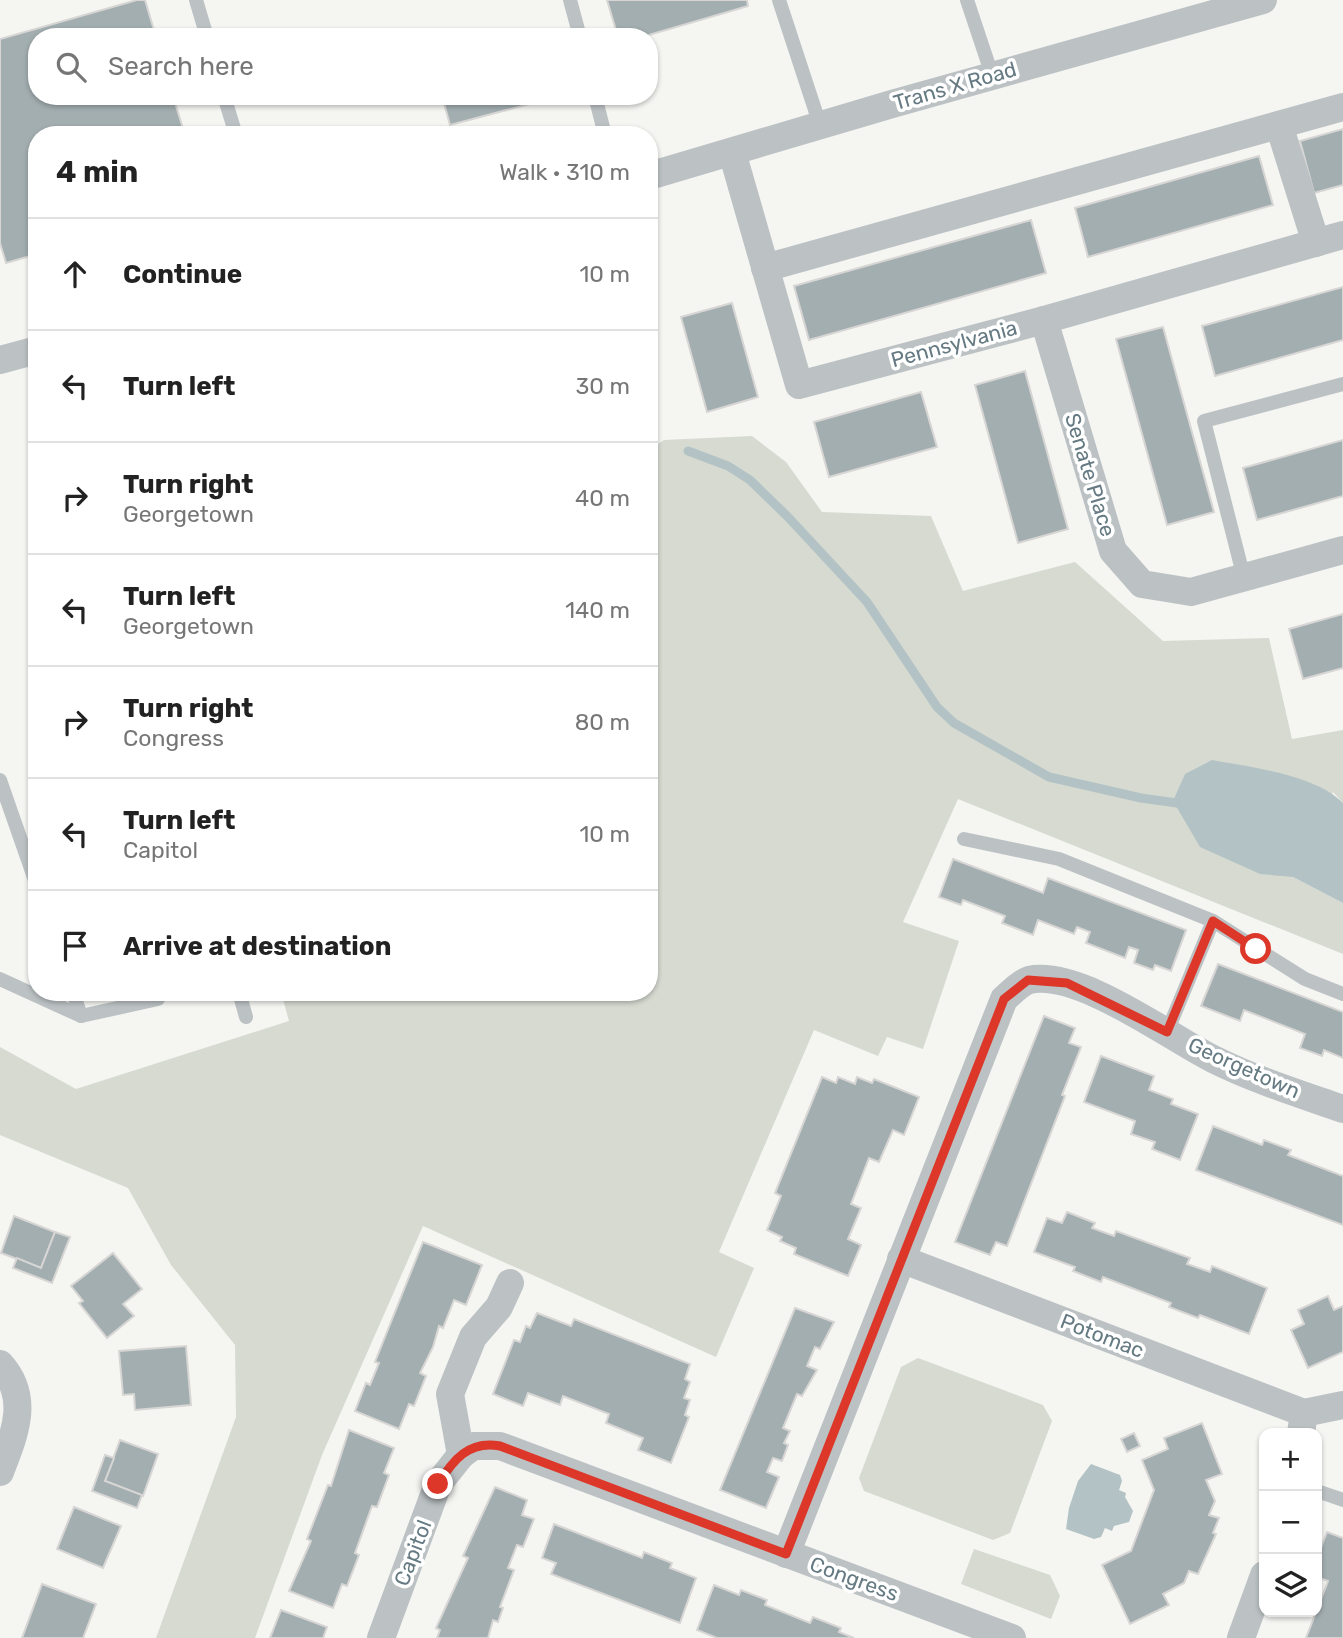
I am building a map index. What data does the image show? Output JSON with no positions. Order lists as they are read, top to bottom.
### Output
{
  "streets": {
    "street": [
      "Trans X Road",
      "Pennsylvania",
      "Senate Place",
      "Georgetown",
      "Potomac",
      "Capitol",
      "Congress"
    ]
  },
  "crossings": [
    ["Trans X Road", "Pennsylvania"],
    ["Pennsylvania", "Senate Place"],
    ["Georgetown", "Potomac"],
    ["Georgetown", "Congress"],
    ["Capitol", "Congress"]
  ],
  "page": {
    "search": "Search here",
    "heading": ["4 min", "Walk · 310 m"],
    "list": [
      ["Continue", "10 m"],
      ["Turn left", "30 m"],
      ["Turn right", "Georgetown", "40 m"],
      ["Turn left", "Georgetown", "140 m"],
      ["Turn right", "Congress", "80 m"],
      ["Turn left", "Capitol", "10 m"],
      "Arrive at destination"
    ],
    "map_buttons": ["+", "−"]
  }
}
